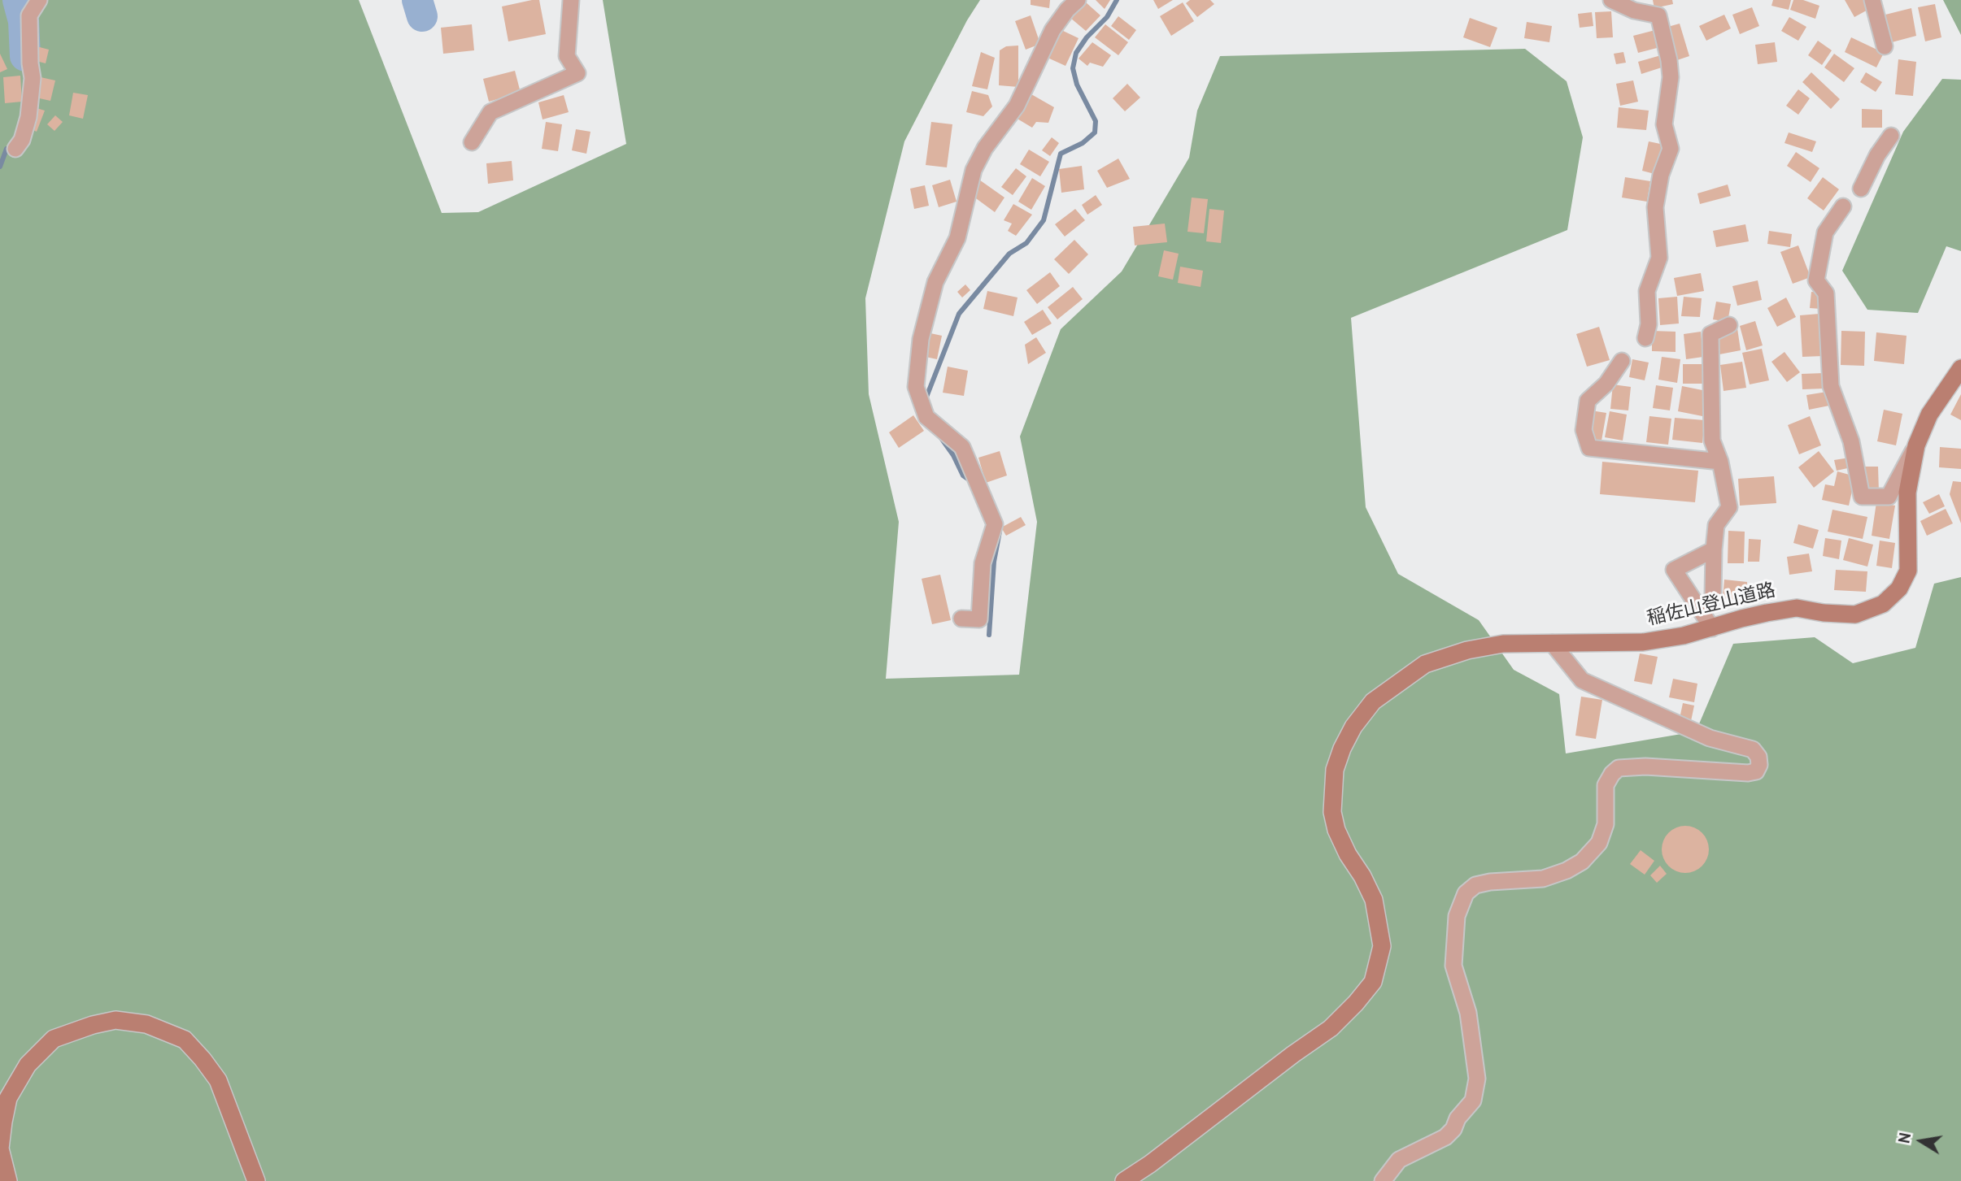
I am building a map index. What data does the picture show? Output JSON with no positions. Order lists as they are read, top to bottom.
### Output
{
  "streets": {
    "street": ["稲佐山登山道路"]
  },
  "north": "left"
}
